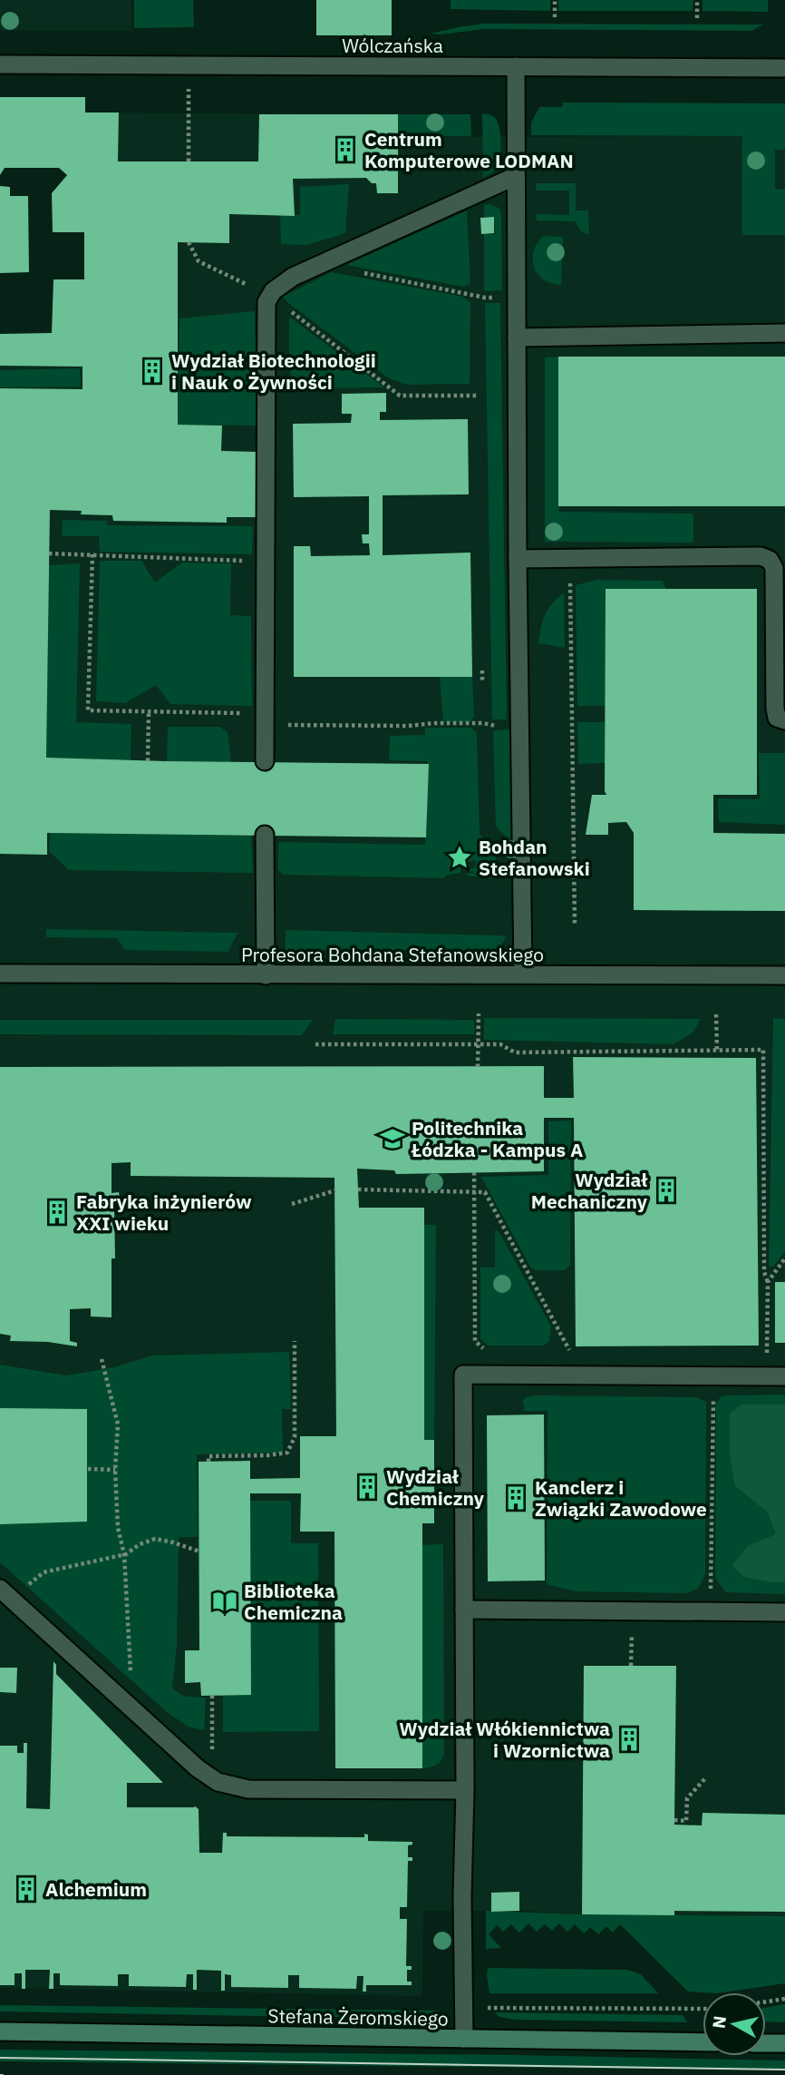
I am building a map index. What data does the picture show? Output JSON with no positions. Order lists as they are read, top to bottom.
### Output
{
  "streets": {
    "main road": ["Stefana Żeromskiego"],
    "street": ["Wólczańska", "Profesora Bohdana Stefanowskiego"]
  },
  "places": {
    "building": [
      "Centrum Komputerowe LODMAN",
      "Wydział Biotechnologii i Nauk o Żywności",
      "Wydział Mechaniczny",
      "Fabryka inżynierów XXI wieku",
      "Wydział Chemiczny",
      "Kanclerz i Związki Zawodowe",
      "Wydział Włókiennictwa i Wzornictwa",
      "Alchemium"
    ],
    "place": ["Bohdan Stefanowski"],
    "school or university": ["Politechnika Łódzka - Kampus A"],
    "library": ["Biblioteka Chemiczna"]
  },
  "north": "left"
}
